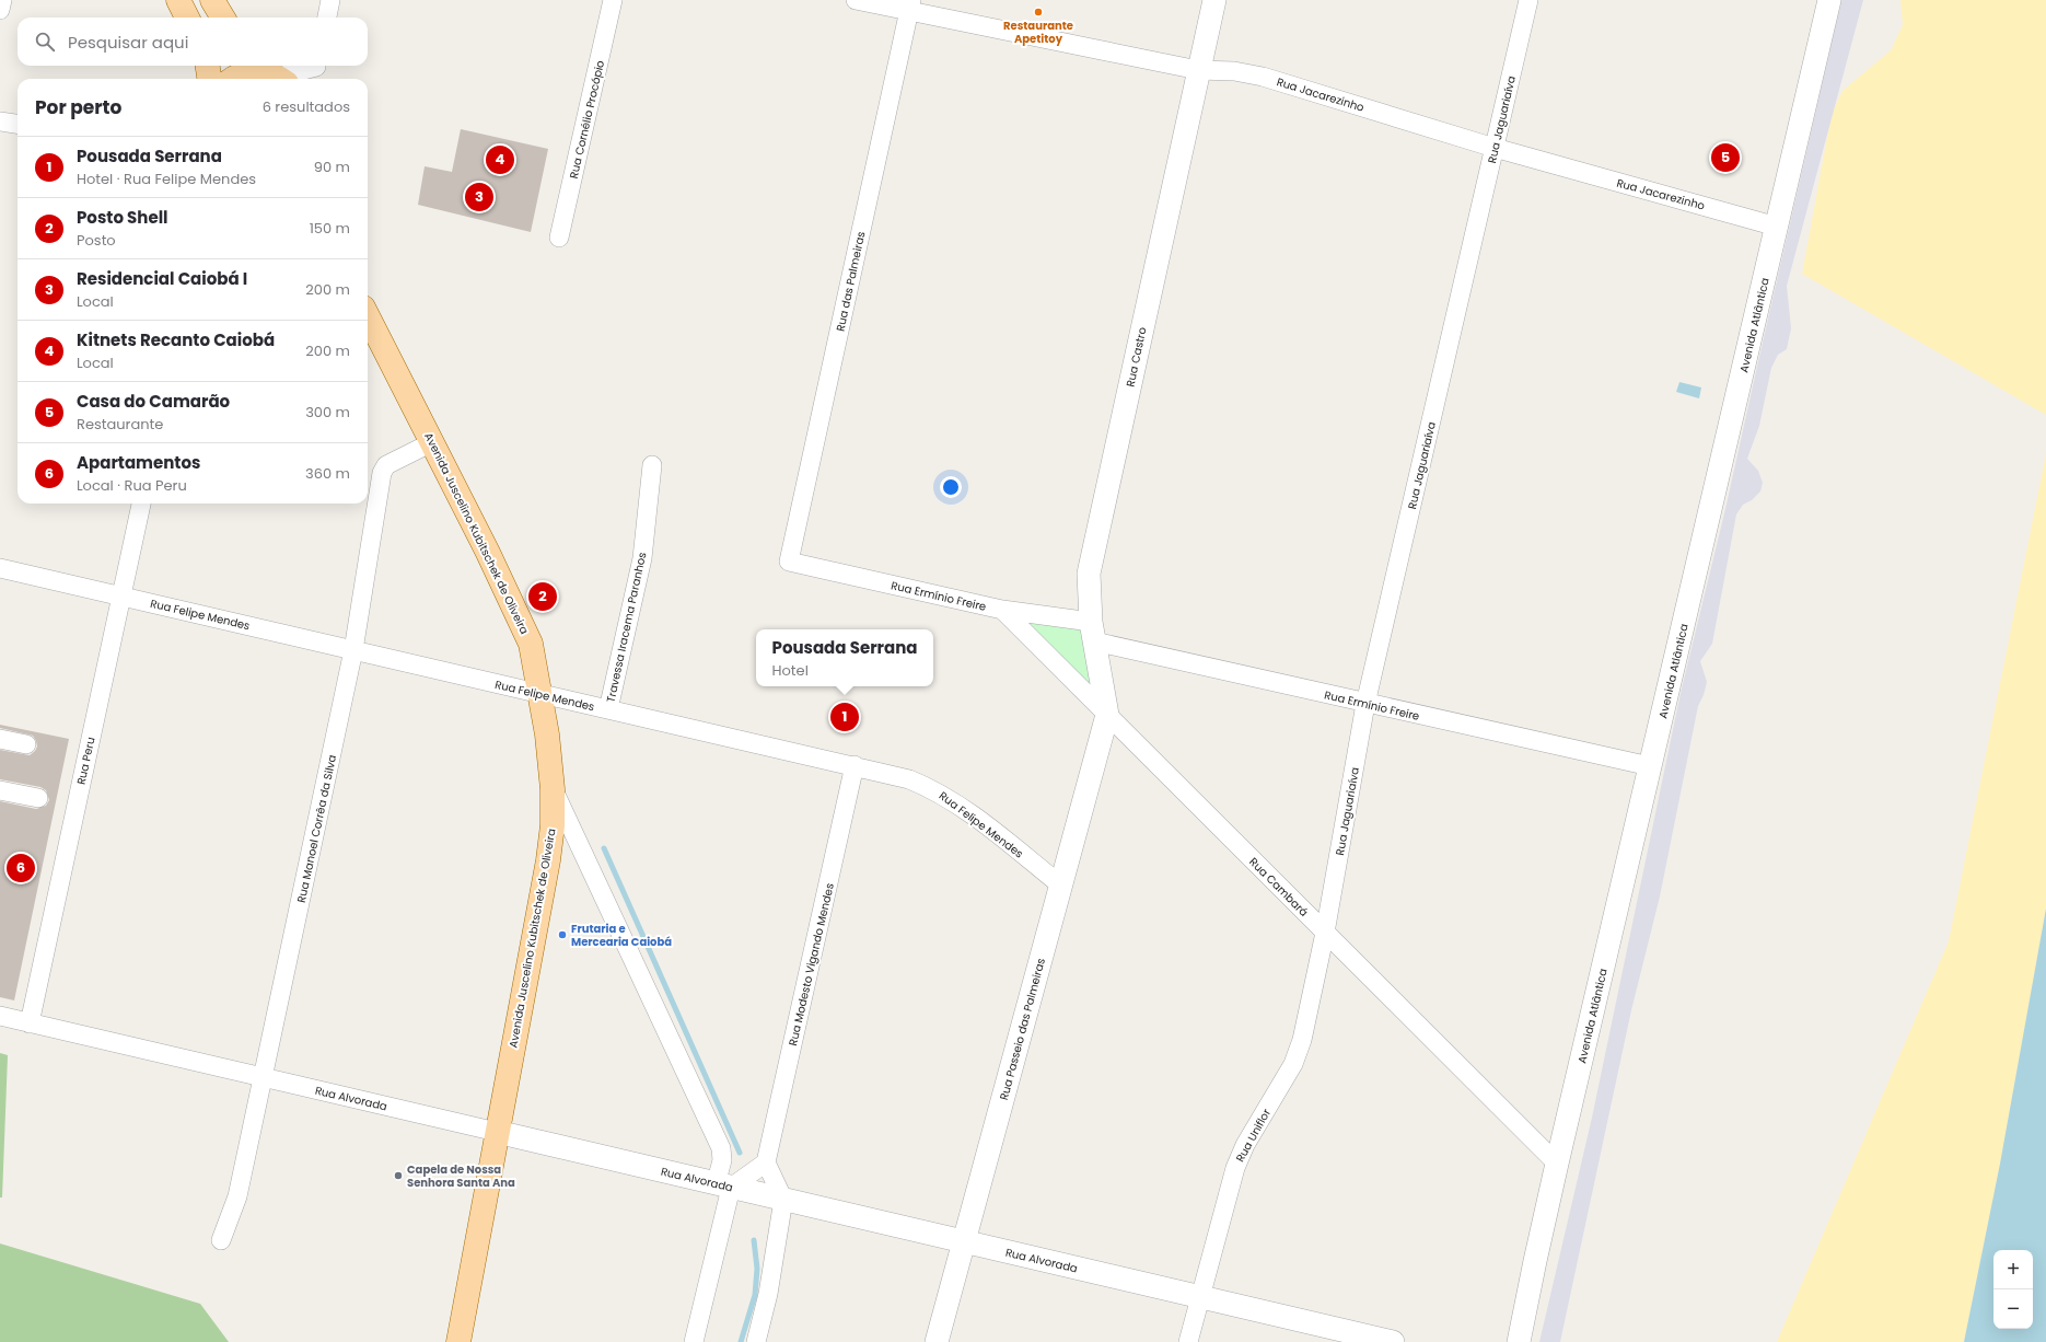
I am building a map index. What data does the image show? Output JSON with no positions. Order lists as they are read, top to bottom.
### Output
{
  "streets": {
    "main road": ["Avenida Juscelino Kubitschek de Oliveira"],
    "street": [
      "Rua Jacarezinho",
      "Rua Cornélio Procópio",
      "Rua Jaguariaíva",
      "Rua das Palmeiras",
      "Avenida Atlântica",
      "Rua Castro",
      "Rua Ermínio Freire",
      "Rua Felipe Mendes",
      "Travessa Iracema Paranhos",
      "Rua Peru",
      "Rua Manoel Corrêa da Silva",
      "Rua Cambará",
      "Rua Modesto Vigando Mendes",
      "Rua Passeio das Palmeiras",
      "Rua Alvorada",
      "Rua Uniflor"
    ]
  },
  "crossings": [
    ["Rua Jacarezinho", "Rua Jaguariaíva"],
    ["Rua Jacarezinho", "Rua das Palmeiras"],
    ["Rua Jacarezinho", "Avenida Atlântica"],
    ["Rua Jacarezinho", "Rua Castro"],
    ["Rua Jaguariaíva", "Rua Ermínio Freire"],
    ["Rua Jaguariaíva", "Rua Cambará"],
    ["Rua Jaguariaíva", "Rua Uniflor"],
    ["Rua das Palmeiras", "Rua Ermínio Freire"],
    ["Avenida Atlântica", "Rua Ermínio Freire"],
    ["Avenida Atlântica", "Rua Cambará"],
    ["Rua Castro", "Rua Ermínio Freire"],
    ["Rua Castro", "Rua Cambará"],
    ["Rua Castro", "Rua Passeio das Palmeiras"],
    ["Avenida Juscelino Kubitschek de Oliveira", "Rua Felipe Mendes"],
    ["Avenida Juscelino Kubitschek de Oliveira", "Rua Manoel Corrêa da Silva"],
    ["Avenida Juscelino Kubitschek de Oliveira", "Rua Alvorada"],
    ["Rua Ermínio Freire", "Rua Cambará"],
    ["Rua Felipe Mendes", "Travessa Iracema Paranhos"],
    ["Rua Felipe Mendes", "Rua Peru"],
    ["Rua Felipe Mendes", "Rua Manoel Corrêa da Silva"],
    ["Rua Felipe Mendes", "Rua Modesto Vigando Mendes"],
    ["Rua Felipe Mendes", "Rua Passeio das Palmeiras"],
    ["Rua Peru", "Rua Alvorada"],
    ["Rua Manoel Corrêa da Silva", "Rua Alvorada"],
    ["Rua Cambará", "Rua Passeio das Palmeiras"],
    ["Rua Cambará", "Rua Uniflor"],
    ["Rua Passeio das Palmeiras", "Rua Alvorada"],
    ["Rua Alvorada", "Rua Uniflor"]
  ],
  "places": ["Restaurante Apetitoy", "Frutaria e Mercearia Caiobá", "Capela de Nossa Senhora Santa Ana"],
  "page": {
    "search": "Pesquisar aqui",
    "heading": ["Por perto", "6 resultados"],
    "list": [
      {
        "mark": "1",
        "name": "Pousada Serrana",
        "note": "Hotel · Rua Felipe Mendes",
        "value": "90 m"
      },
      {
        "mark": "2",
        "name": "Posto Shell",
        "note": "Posto",
        "value": "150 m"
      },
      {
        "mark": "3",
        "name": "Residencial Caiobá I",
        "note": "Local",
        "value": "200 m"
      },
      {
        "mark": "4",
        "name": "Kitnets Recanto Caiobá",
        "note": "Local",
        "value": "200 m"
      },
      {
        "mark": "5",
        "name": "Casa do Camarão",
        "note": "Restaurante",
        "value": "300 m"
      },
      {
        "mark": "6",
        "name": "Apartamentos",
        "note": "Local · Rua Peru",
        "value": "360 m"
      }
    ],
    "pins": [
      "5",
      "4",
      "3",
      "2",
      "1",
      "6"
    ],
    "popup": ["Pousada Serrana", "Hotel"],
    "map_buttons": ["+", "−"]
  }
}
